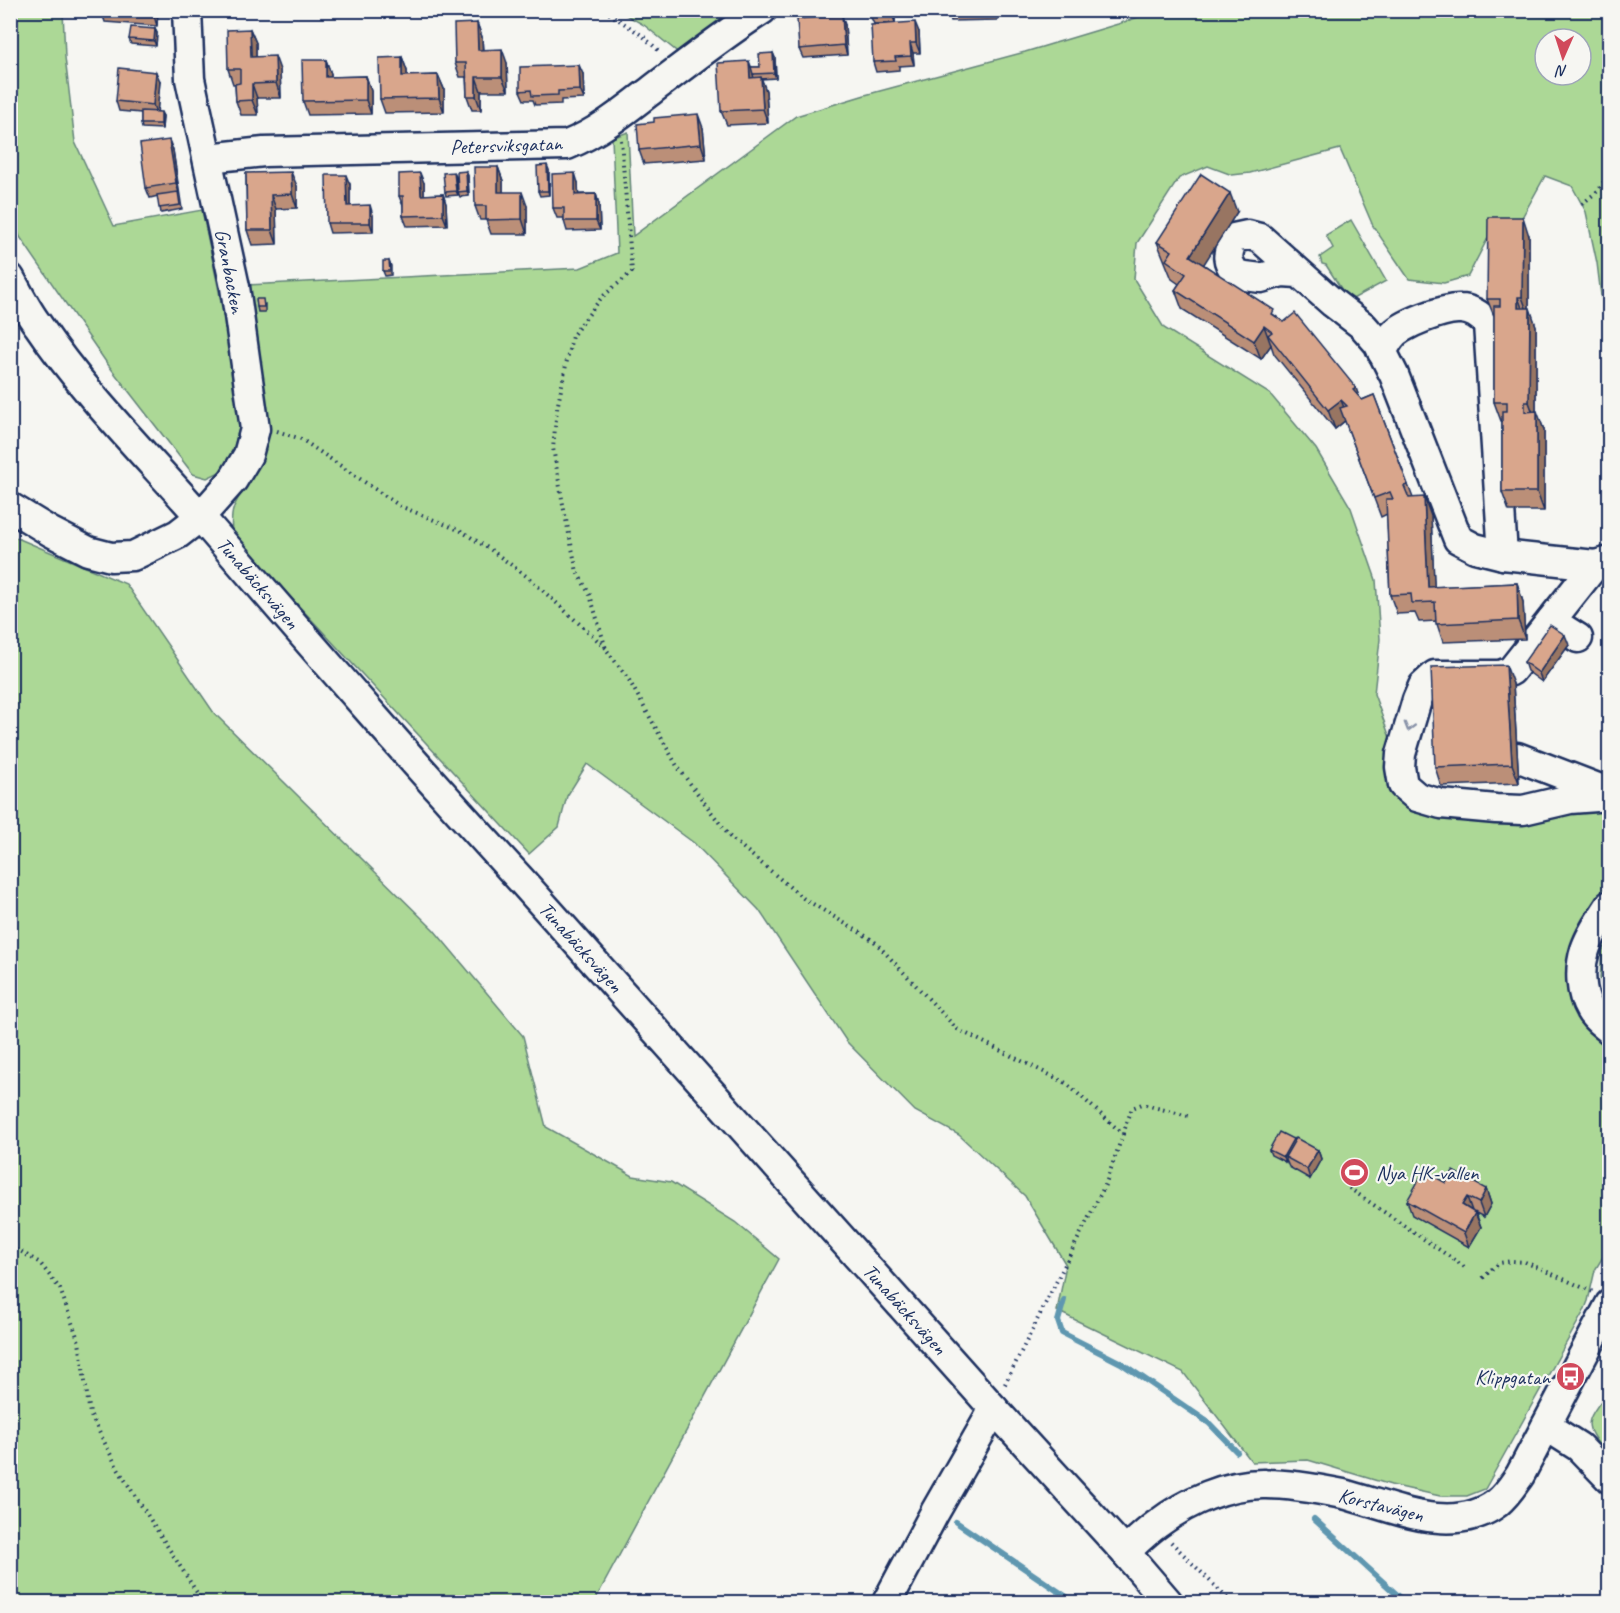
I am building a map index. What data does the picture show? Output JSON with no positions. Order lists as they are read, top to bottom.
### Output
{
  "streets": {
    "street": [
      "Petersviksgatan",
      "Granbacken",
      "Tunabäcksvägen",
      "Korstavägen"
    ]
  },
  "crossings": [
    ["Petersviksgatan", "Granbacken"],
    ["Granbacken", "Tunabäcksvägen"],
    ["Tunabäcksvägen", "Korstavägen"]
  ],
  "places": {
    "sports": ["Nya HK-vallen"],
    "bus stop": ["Klippgatan"]
  },
  "north": "bottom"
}
